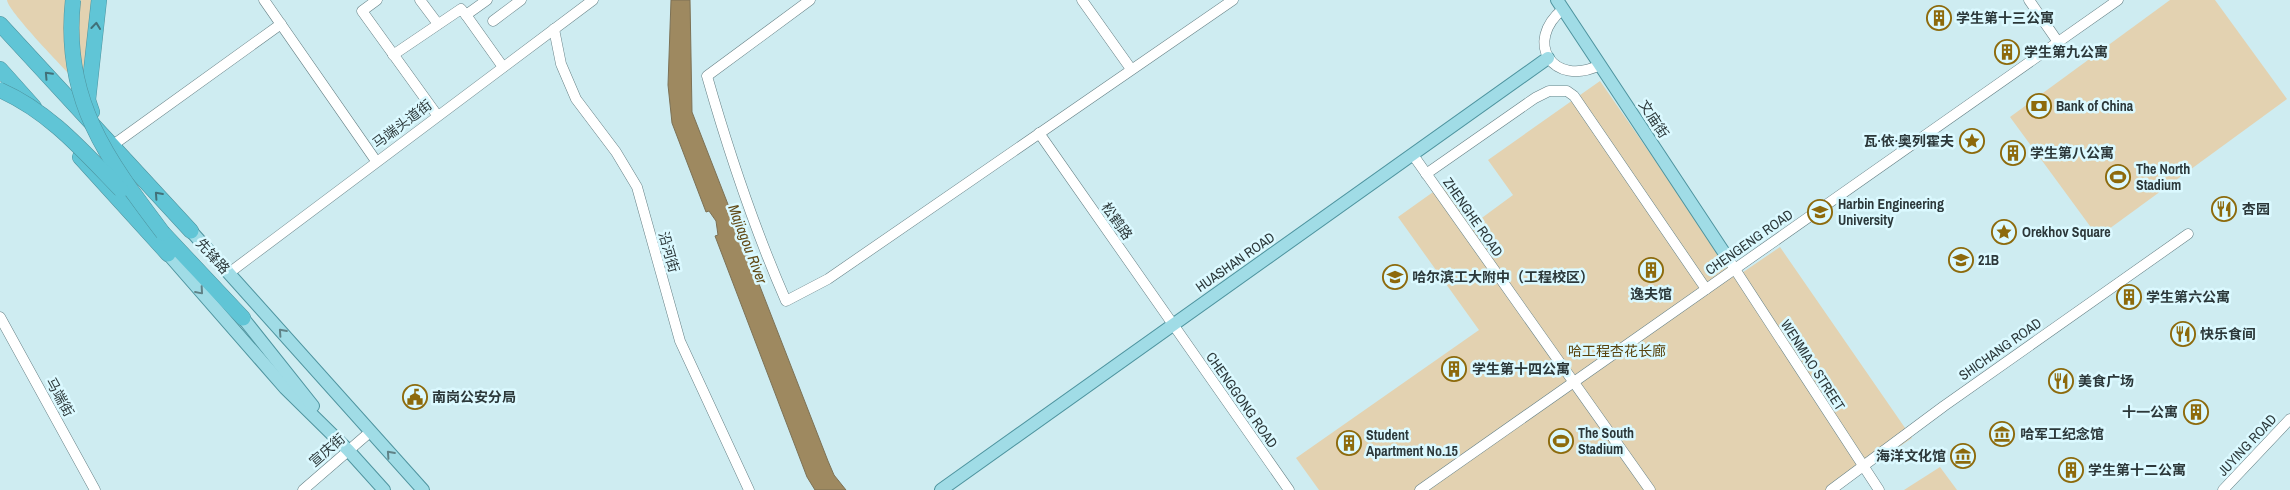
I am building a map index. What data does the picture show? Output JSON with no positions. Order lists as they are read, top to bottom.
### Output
{
  "streets": {
    "highway": ["先锋路"],
    "main road": ["文庙街", "HUASHAN ROAD"],
    "street": [
      "马端头道街",
      "ZHENGHE ROAD",
      "松鹤路",
      "CHENGENG ROAD",
      "沿河街",
      "SHICHANG ROAD",
      "WENMIAO STREET",
      "马端街",
      "CHENGGONG ROAD",
      "JUYING ROAD",
      "宣庆街"
    ]
  },
  "crossings": [
    ["文庙街", "WENMIAO STREET"],
    ["马端头道街", "沿河街"],
    ["马端头道街", "先锋路"],
    ["ZHENGHE ROAD", "CHENGENG ROAD"],
    ["ZHENGHE ROAD", "HUASHAN ROAD"],
    ["松鹤路", "HUASHAN ROAD"],
    ["松鹤路", "CHENGGONG ROAD"],
    ["CHENGENG ROAD", "WENMIAO STREET"],
    ["先锋路", "宣庆街"],
    ["HUASHAN ROAD", "CHENGGONG ROAD"],
    ["SHICHANG ROAD", "WENMIAO STREET"]
  ],
  "water": ["Majiagou River"],
  "parks": ["哈工程杏花长廊"],
  "places": {
    "building": [
      "学生第十三公寓",
      "学生第九公寓",
      "学生第八公寓",
      "逸夫馆",
      "学生第六公寓",
      "学生第十四公寓",
      "十一公寓",
      "Student Apartment No.15",
      "学生第十二公寓"
    ],
    "bank": ["Bank of China"],
    "place": ["瓦·依·奥列霍夫", "Orekhov Square"],
    "sports": ["The North Stadium", "The South Stadium"],
    "restaurant": ["杏园", "快乐食间", "美食广场"],
    "school or university": ["Harbin Engineering University", "21B", "哈尔滨工大附中（工程校区）"],
    "public building": ["南岗公安分局"],
    "museum": ["哈军工纪念馆", "海洋文化馆"]
  }
}
